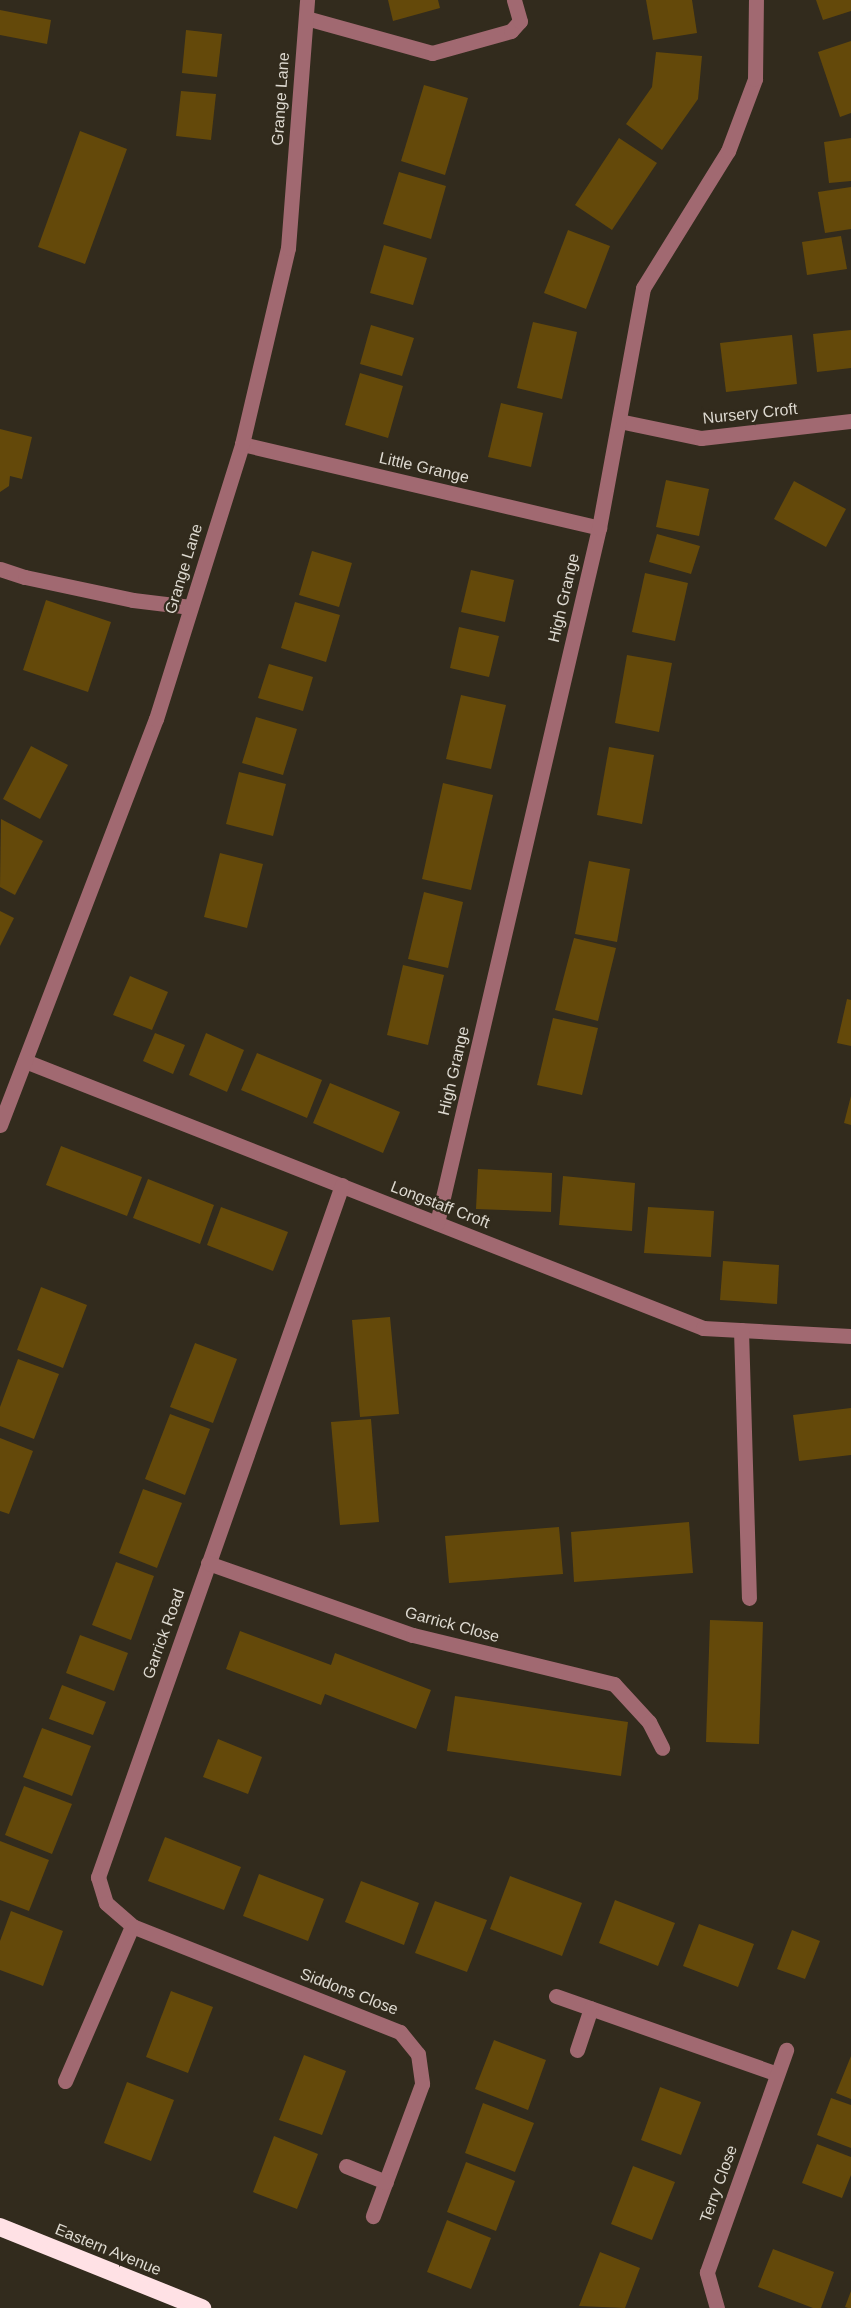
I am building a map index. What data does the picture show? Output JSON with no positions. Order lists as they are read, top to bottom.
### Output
{
  "streets": {
    "highway": ["Eastern Avenue"],
    "street": [
      "Grange Lane",
      "Nursery Croft",
      "Little Grange",
      "High Grange",
      "Longstaff Croft",
      "Garrick Close",
      "Garrick Road",
      "Siddons Close",
      "Terry Close"
    ]
  },
  "crossings": [
    ["Grange Lane", "Little Grange"],
    ["Grange Lane", "Longstaff Croft"],
    ["Nursery Croft", "High Grange"],
    ["Little Grange", "High Grange"],
    ["High Grange", "Longstaff Croft"],
    ["Longstaff Croft", "Garrick Road"],
    ["Garrick Close", "Garrick Road"],
    ["Garrick Road", "Siddons Close"]
  ]
}
